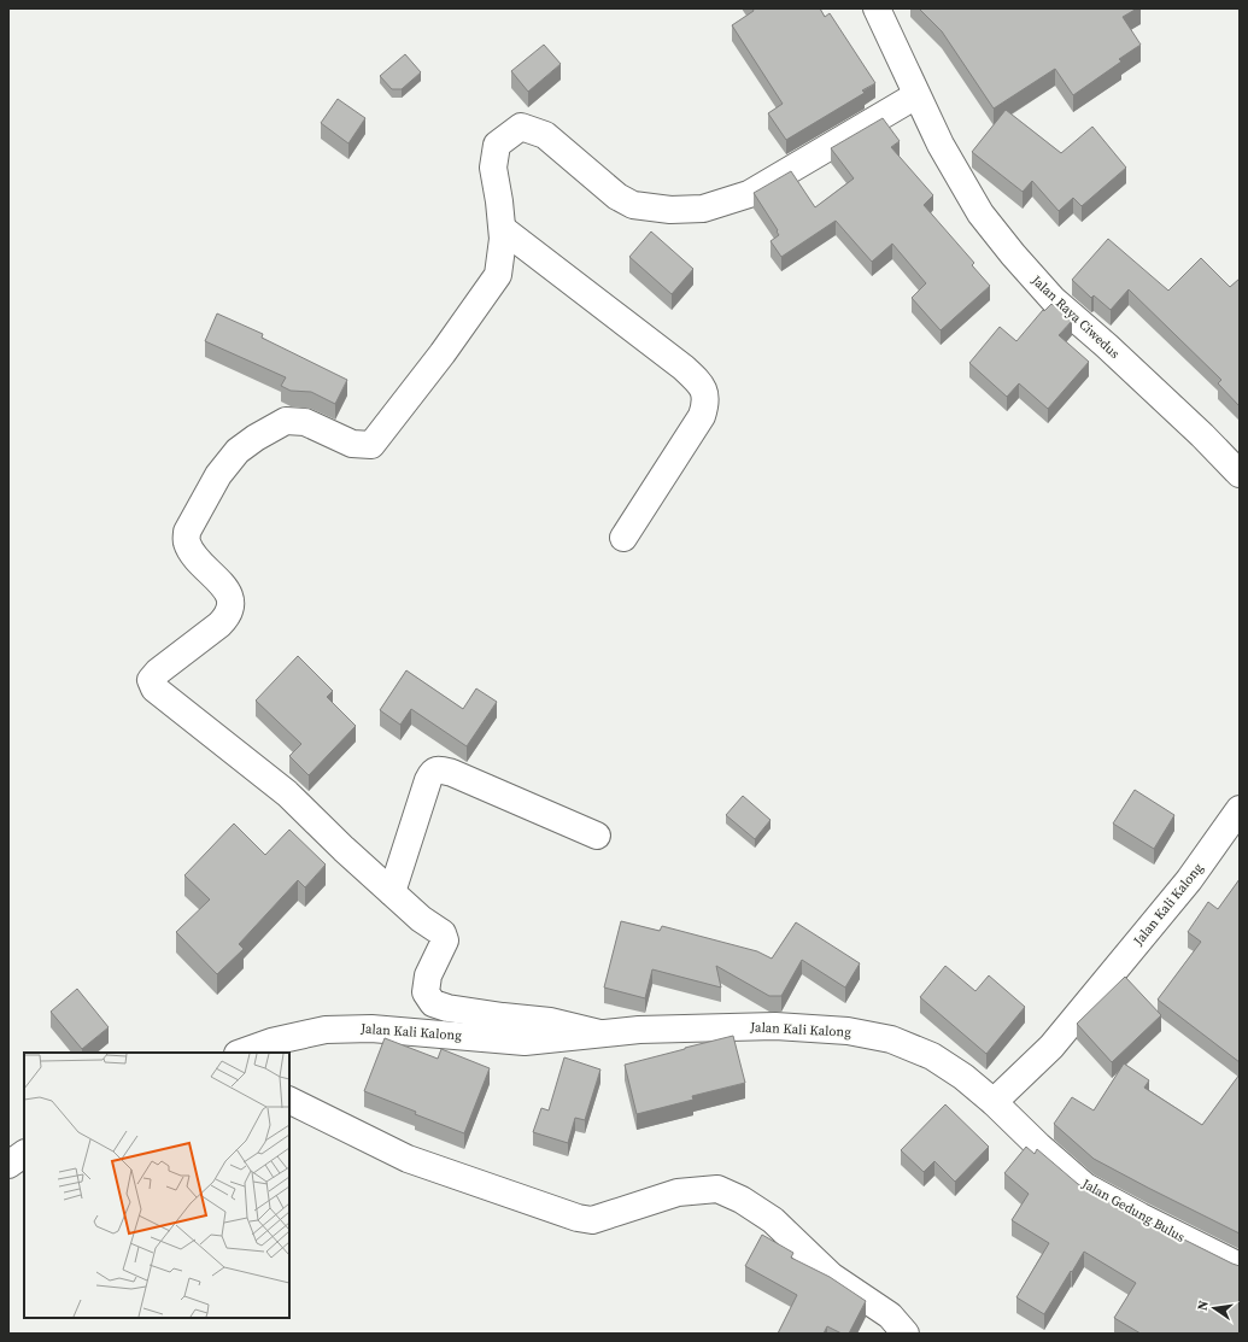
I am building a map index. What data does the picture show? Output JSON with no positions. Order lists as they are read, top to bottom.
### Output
{
  "streets": {
    "street": ["Jalan Raya Ciwedus", "Jalan Kali Kalong", "Jalan Gedung Bulus"]
  },
  "crossings": [
    ["Jalan Kali Kalong", "Jalan Gedung Bulus"]
  ],
  "north": "left"
}
